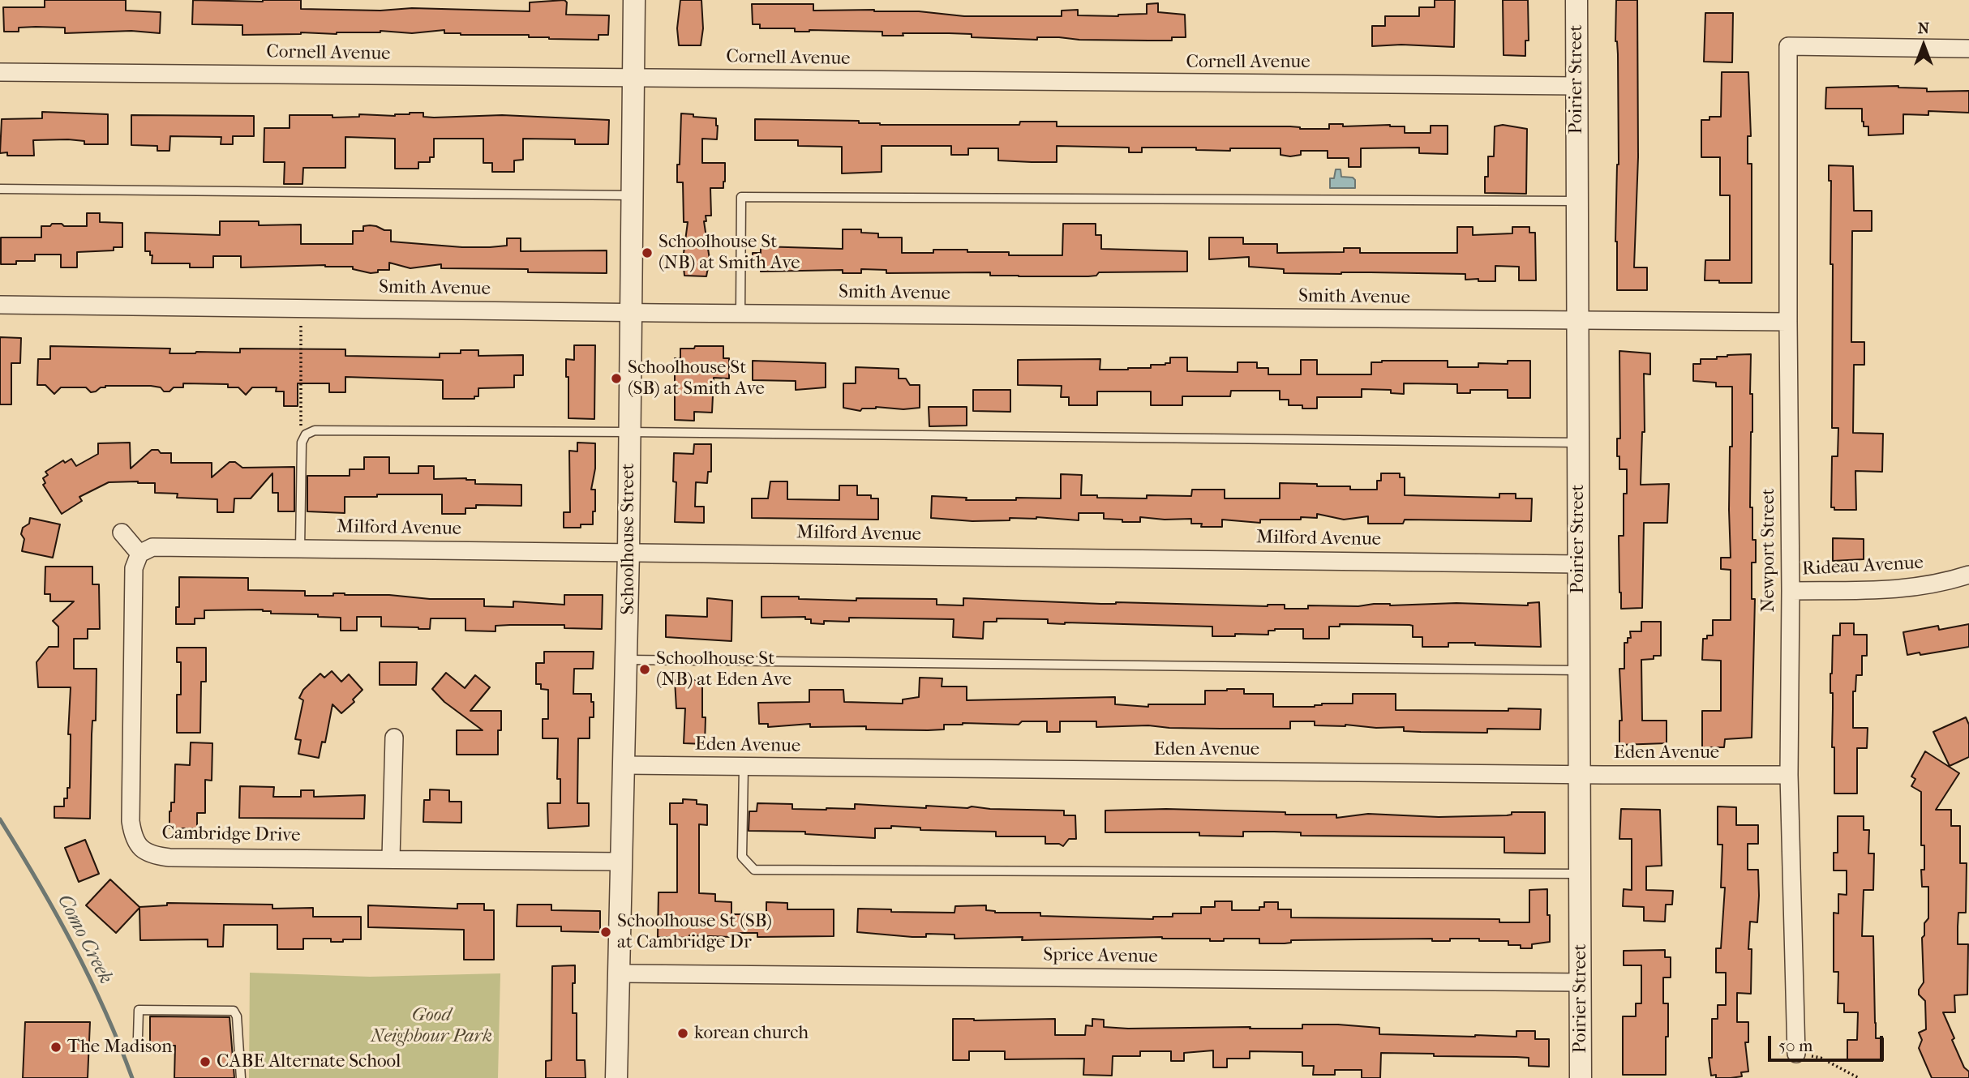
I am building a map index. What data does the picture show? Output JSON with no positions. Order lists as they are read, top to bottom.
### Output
{
  "streets": {
    "street": [
      "Cornell Avenue",
      "Poirier Street",
      "Smith Avenue",
      "Milford Avenue",
      "Schoolhouse Street",
      "Newport Street",
      "Rideau Avenue",
      "Eden Avenue",
      "Cambridge Drive",
      "Sprice Avenue"
    ]
  },
  "crossings": [
    ["Cornell Avenue", "Poirier Street"],
    ["Cornell Avenue", "Schoolhouse Street"],
    ["Poirier Street", "Smith Avenue"],
    ["Poirier Street", "Milford Avenue"],
    ["Poirier Street", "Eden Avenue"],
    ["Poirier Street", "Sprice Avenue"],
    ["Smith Avenue", "Schoolhouse Street"],
    ["Smith Avenue", "Newport Street"],
    ["Milford Avenue", "Schoolhouse Street"],
    ["Milford Avenue", "Cambridge Drive"],
    ["Schoolhouse Street", "Eden Avenue"],
    ["Schoolhouse Street", "Cambridge Drive"],
    ["Schoolhouse Street", "Sprice Avenue"],
    ["Newport Street", "Rideau Avenue"],
    ["Newport Street", "Eden Avenue"]
  ],
  "water": ["Como Creek"],
  "parks": ["Good Neighbour Park"],
  "places": [
    "Schoolhouse St (NB) at Smith Ave",
    "Schoolhouse St (SB) at Smith Ave",
    "Schoolhouse St (NB) at Eden Ave",
    "Schoolhouse St (SB) at Cambridge Dr",
    "korean church",
    "The Madison",
    "CABE Alternate School"
  ],
  "scale_bar": "50 m",
  "north": "top"
}
